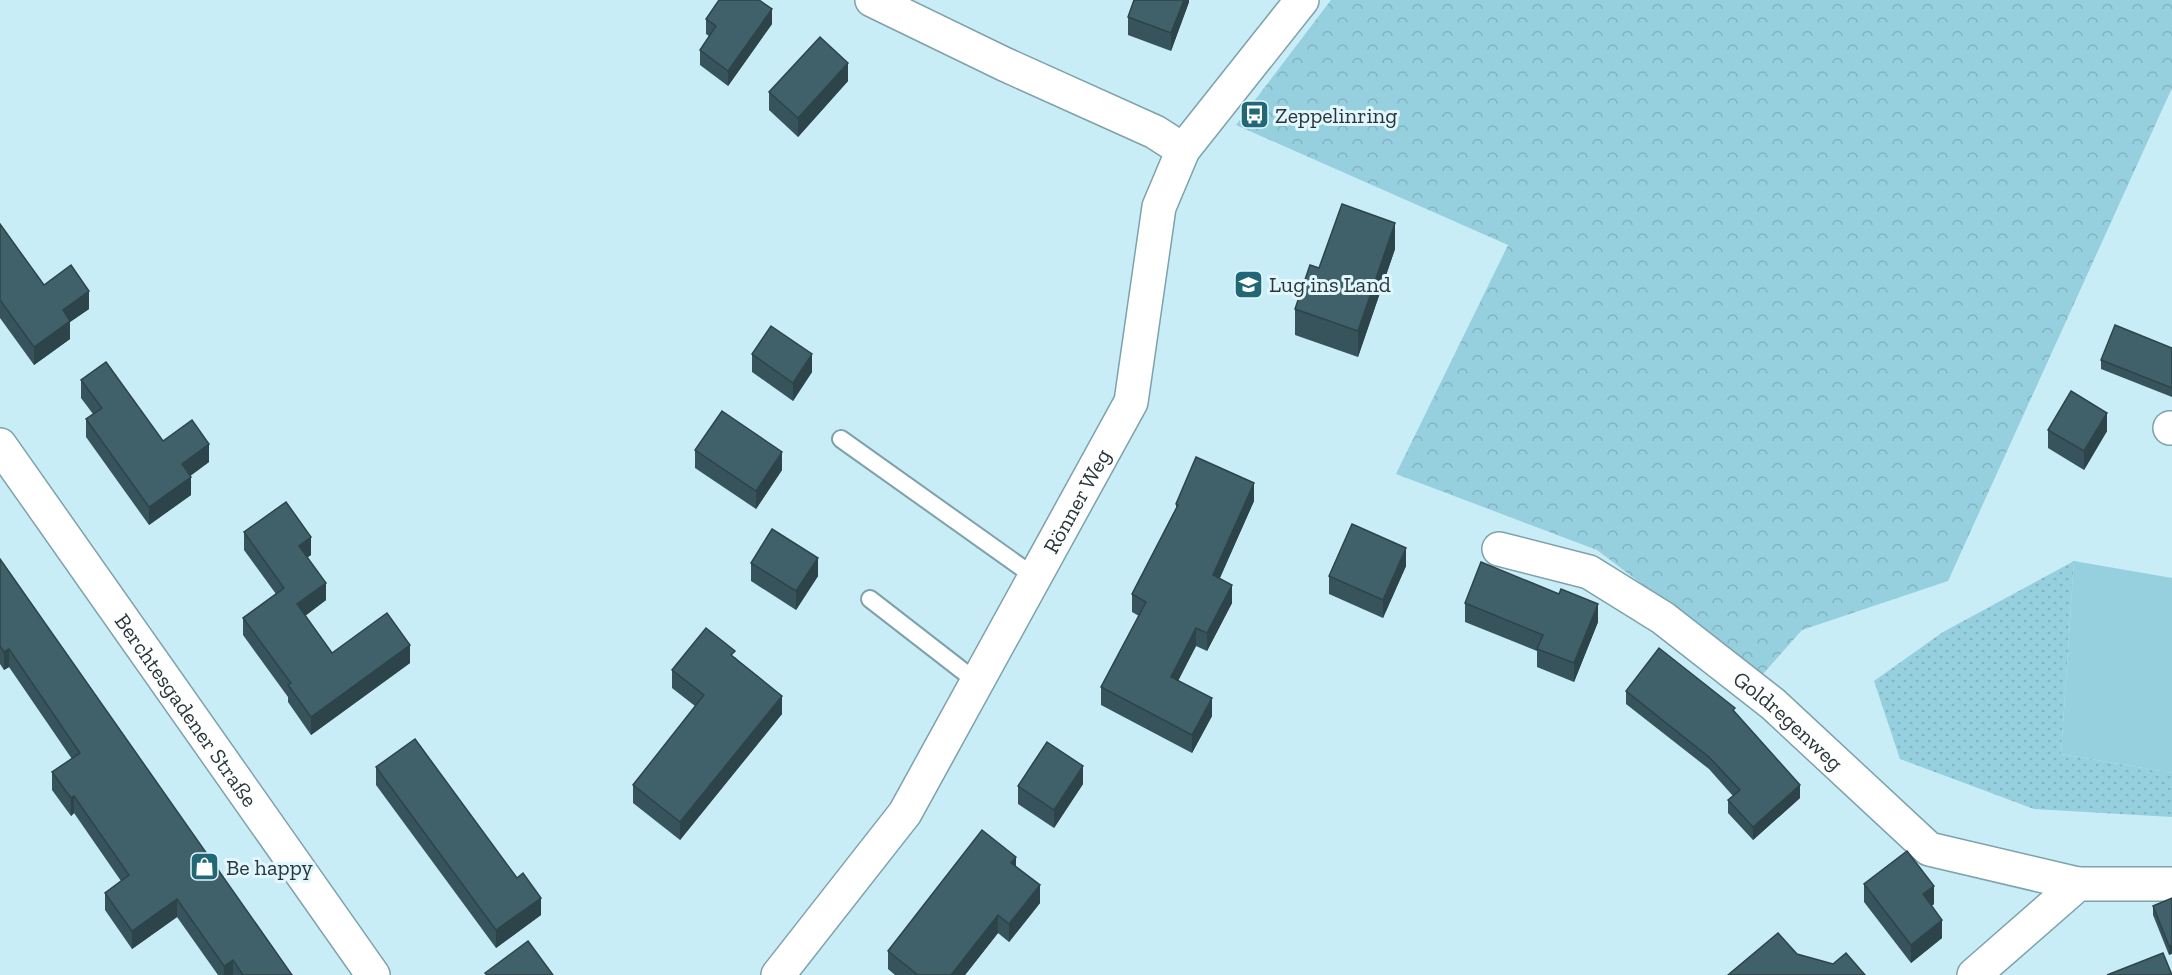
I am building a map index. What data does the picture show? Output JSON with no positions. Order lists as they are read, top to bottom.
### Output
{
  "streets": {
    "street": ["Rönner Weg", "Berchtesgadener Straße", "Goldregenweg"]
  },
  "places": {
    "bus stop": ["Zeppelinring"],
    "school or university": ["Lug ins Land"],
    "shop": ["Be happy"]
  }
}
